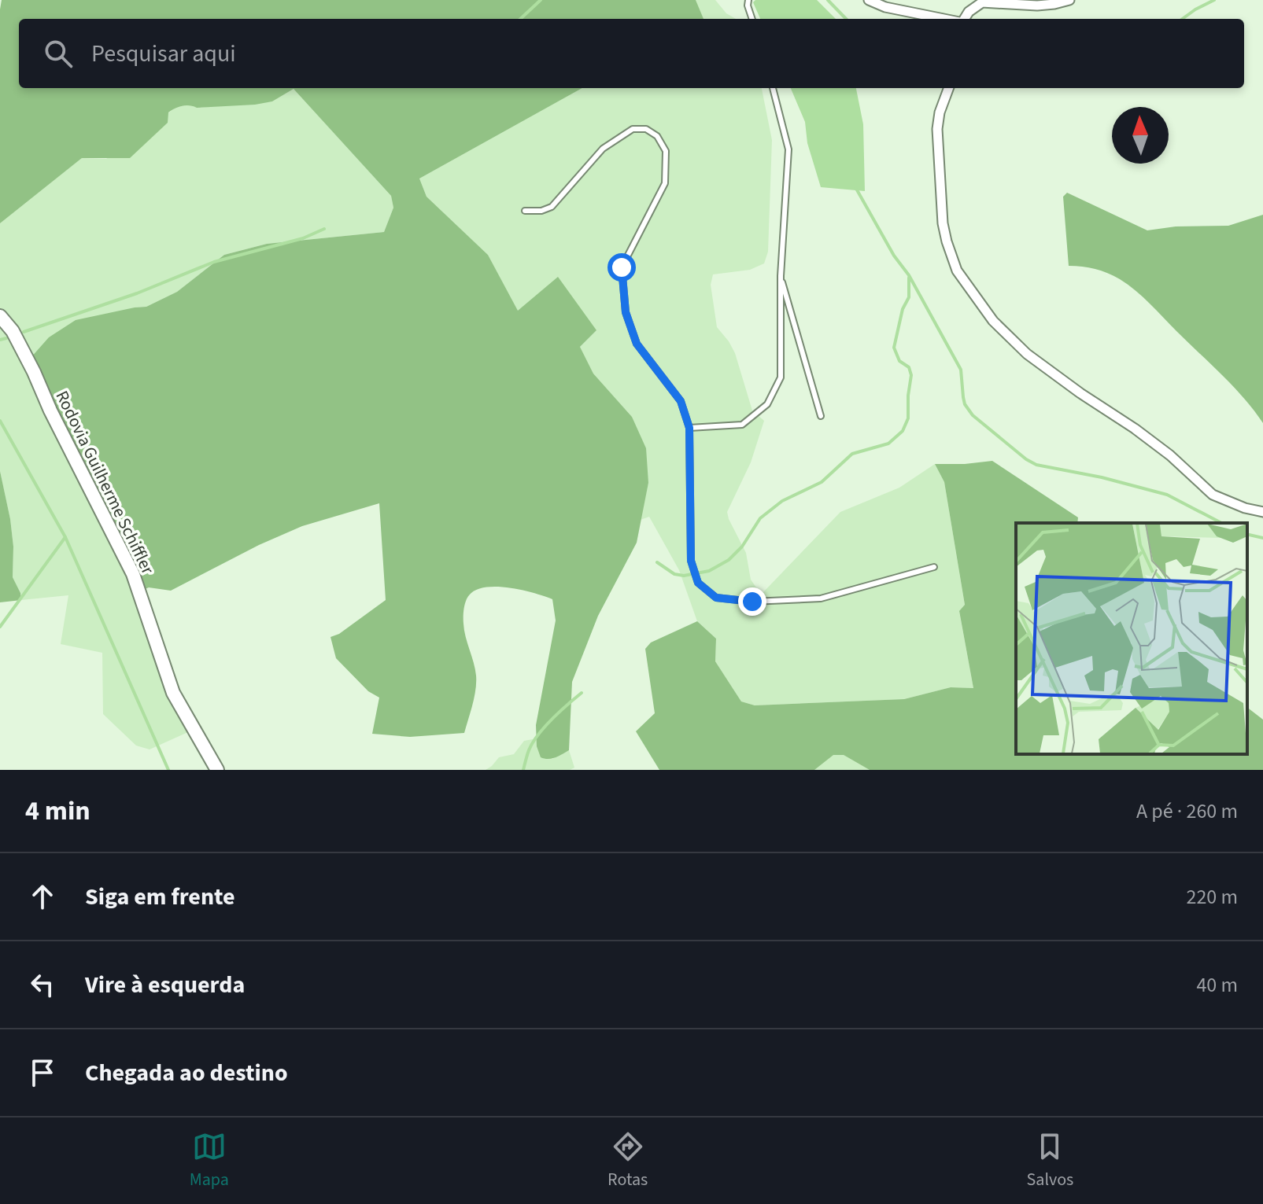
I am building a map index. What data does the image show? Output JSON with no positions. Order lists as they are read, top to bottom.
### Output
{
  "streets": {
    "street": ["Rodovia Guilherme Schiffler"]
  },
  "north": "top",
  "page": {
    "search": "Pesquisar aqui",
    "heading": ["4 min", "A pé · 260 m"],
    "list": [
      ["Siga em frente", "220 m"],
      ["Vire à esquerda", "40 m"],
      "Chegada ao destino"
    ],
    "nav": ["Mapa", "Rotas", "Salvos"]
  }
}
